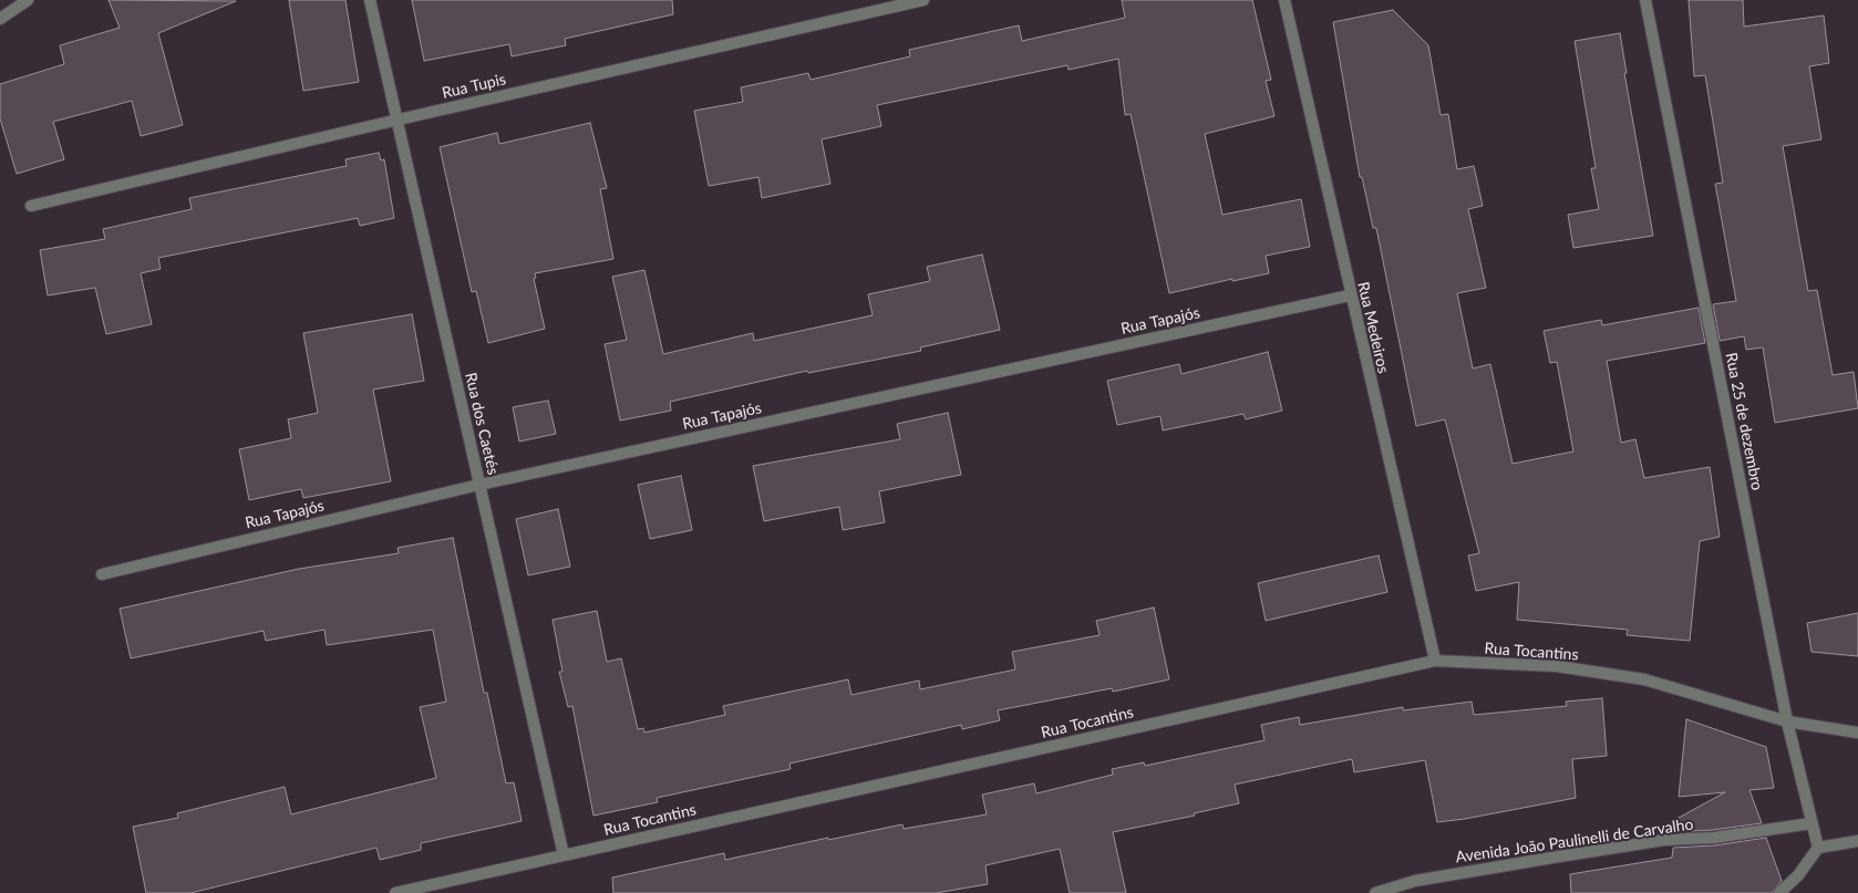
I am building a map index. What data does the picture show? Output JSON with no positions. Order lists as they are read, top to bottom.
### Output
{
  "streets": {
    "street": [
      "Rua Tupis",
      "Rua Tapajós",
      "Rua Medeiros",
      "Rua 25 de dezembro",
      "Rua dos Caetés",
      "Rua Tocantins",
      "Avenida João Paulinelli de Carvalho"
    ]
  },
  "crossings": [
    ["Rua Tupis", "Rua dos Caetés"],
    ["Rua Tapajós", "Rua Medeiros"],
    ["Rua Tapajós", "Rua dos Caetés"],
    ["Rua Medeiros", "Rua Tocantins"],
    ["Rua 25 de dezembro", "Rua Tocantins"],
    ["Rua 25 de dezembro", "Avenida João Paulinelli de Carvalho"],
    ["Rua dos Caetés", "Rua Tocantins"]
  ]
}
